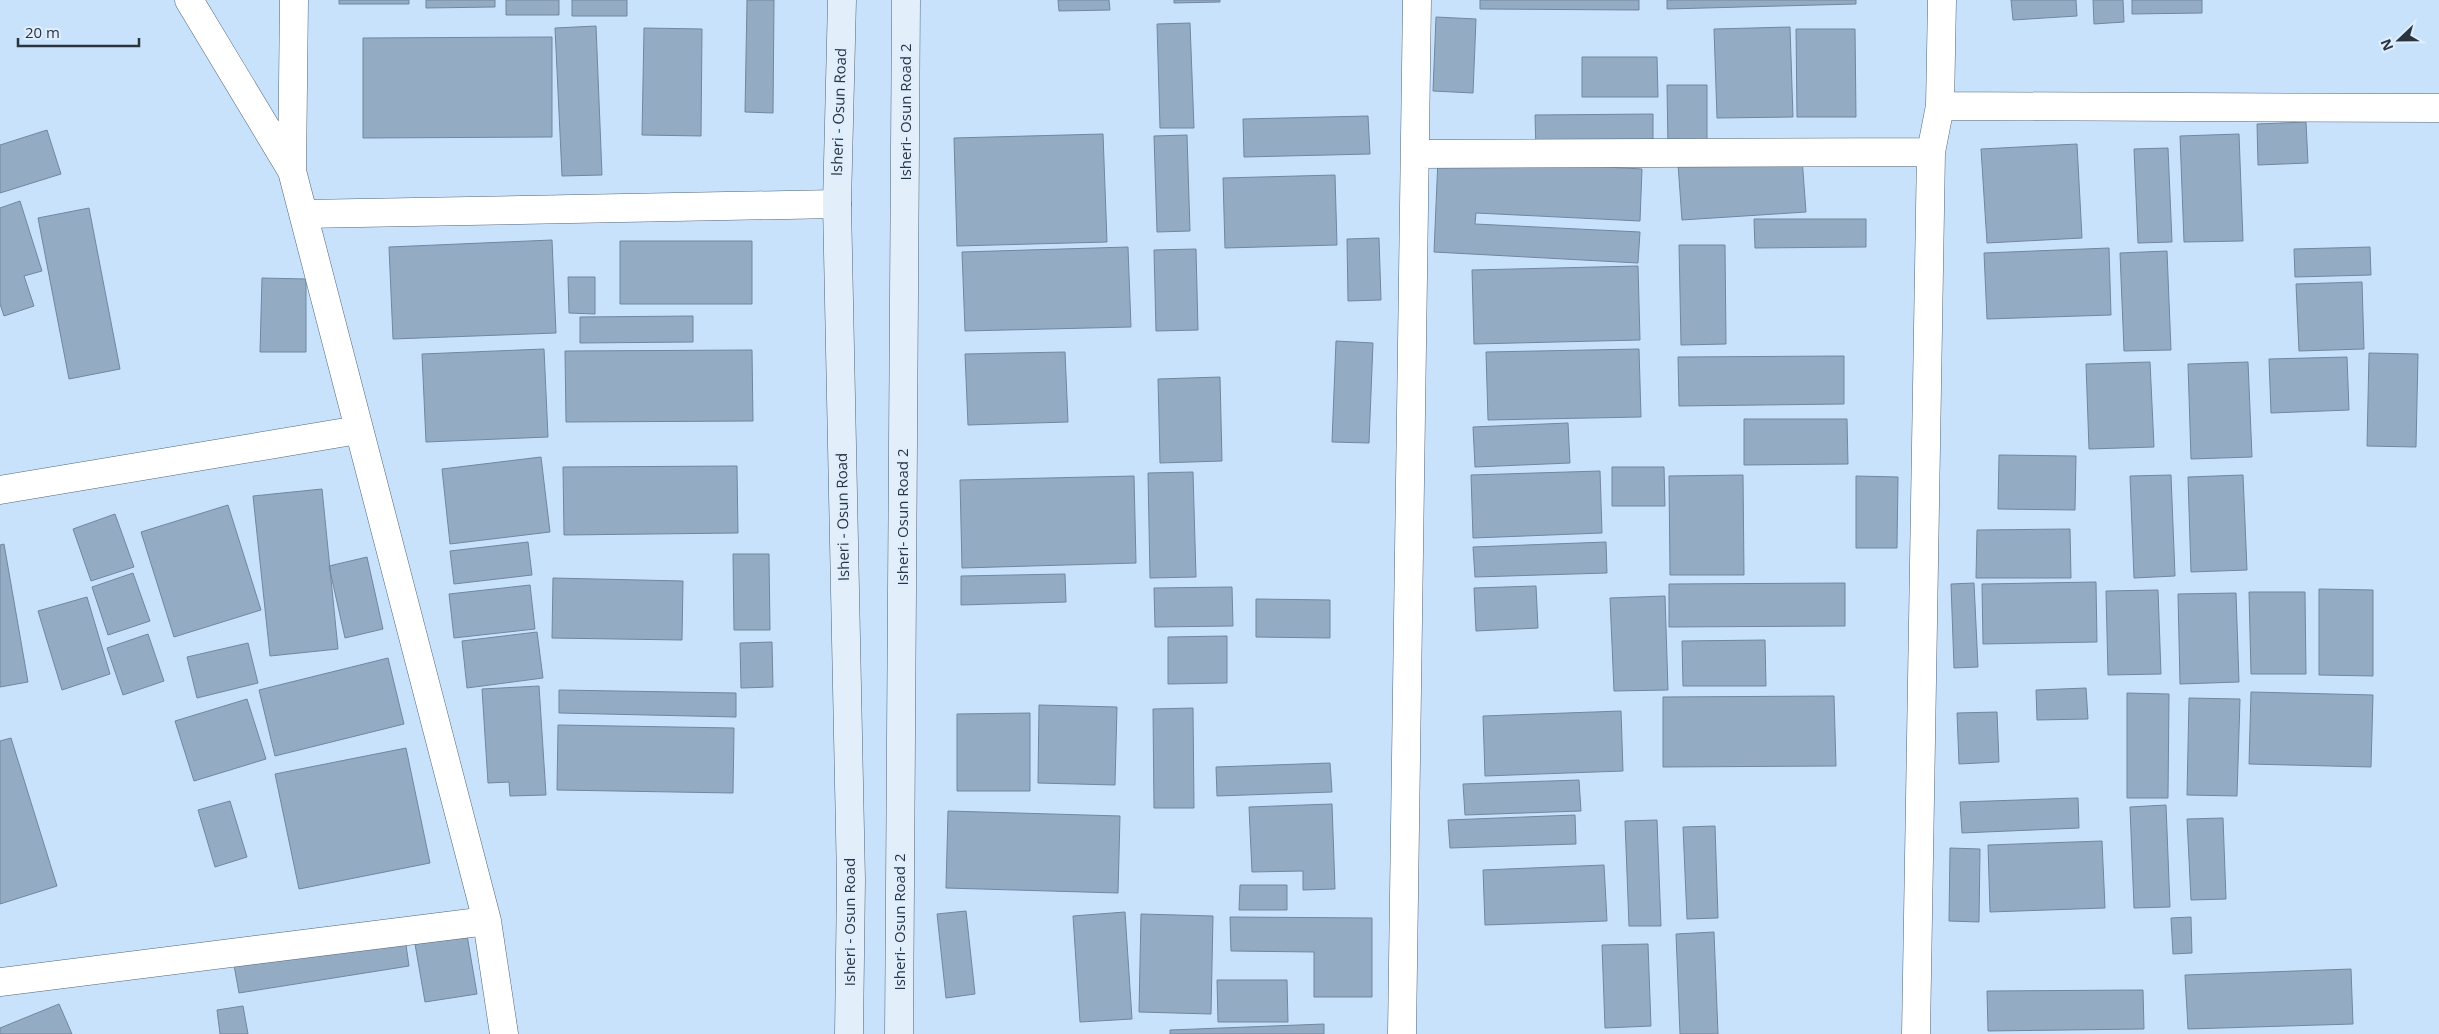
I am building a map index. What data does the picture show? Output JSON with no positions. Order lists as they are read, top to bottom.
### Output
{
  "streets": {
    "main road": ["Isheri - Osun Road", "Isheri- Osun Road 2"]
  },
  "scale_bar": "20 m",
  "north": "left"
}
